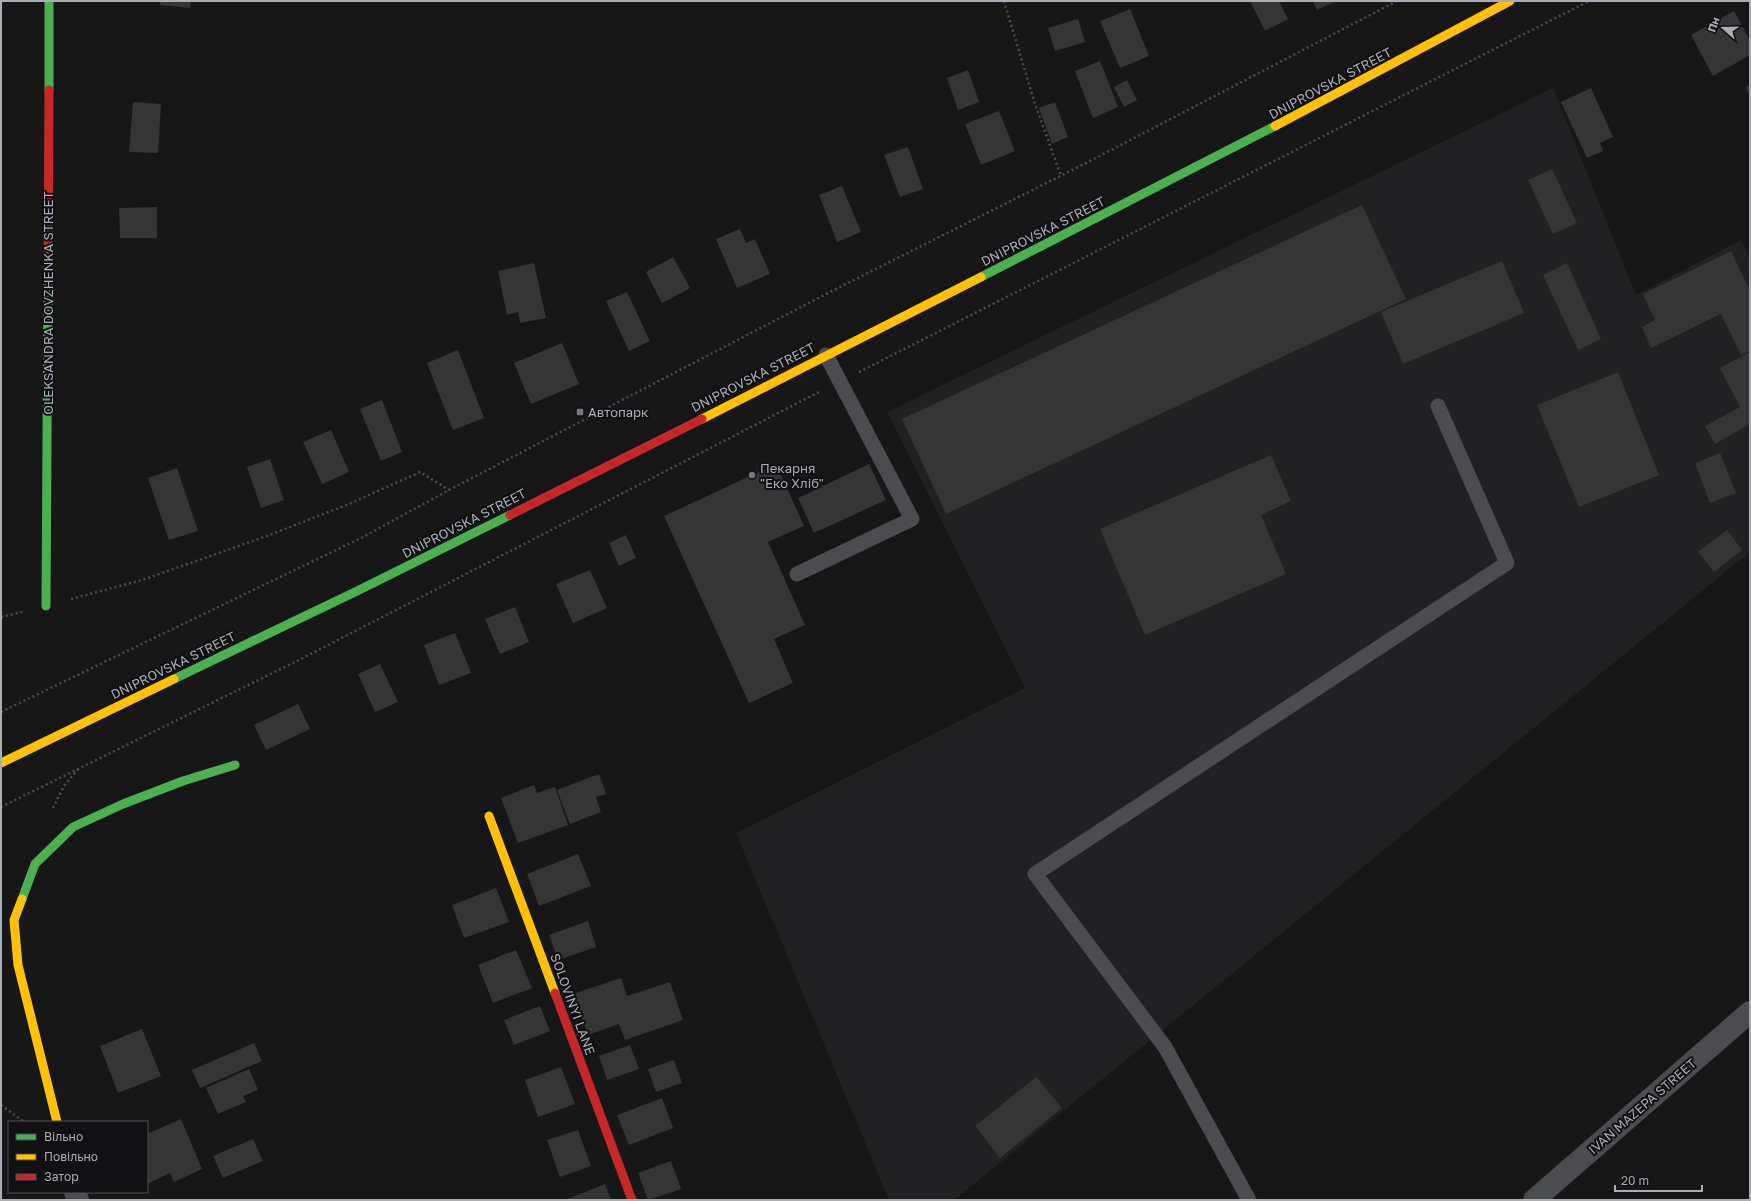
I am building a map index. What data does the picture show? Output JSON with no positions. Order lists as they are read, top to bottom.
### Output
{
  "streets": {
    "main road": ["DNIPROVSKA STREET", "OLEKSANDRA DOVZHENKA STREET", "SOLOVINYI LANE"],
    "street": ["IVAN MAZEPA STREET"]
  },
  "places": {
    "transit": ["Автопарк"],
    "other": ["Пекарня \"Еко Хліб\""]
  },
  "legend": ["Вільно", "Повільно", "Затор"],
  "scale_bar": "20 m",
  "north": "left"
}
